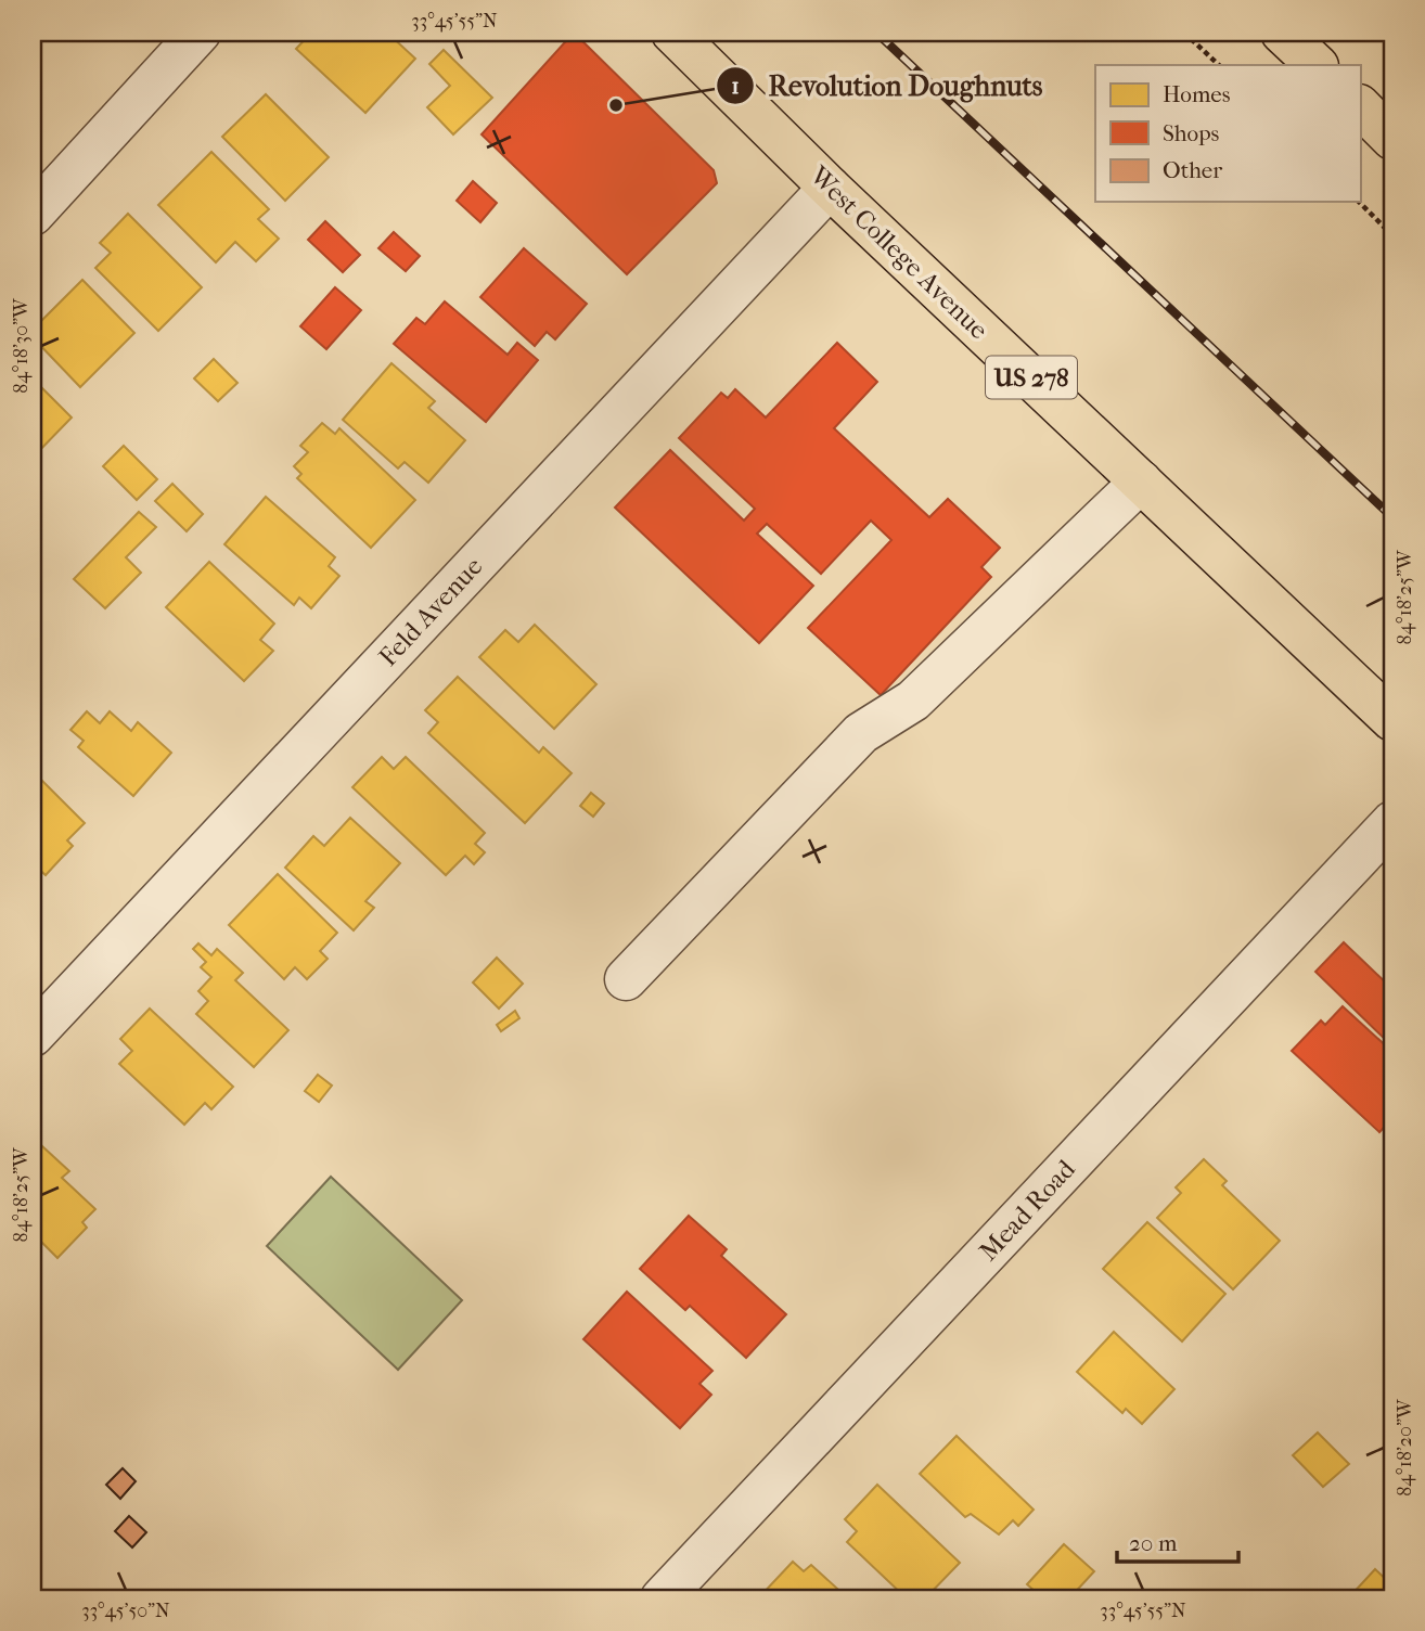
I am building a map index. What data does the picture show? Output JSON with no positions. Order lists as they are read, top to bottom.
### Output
{
  "streets": {
    "main road": ["West College Avenue", "US 278"],
    "street": ["Feld Avenue", "Mead Road"]
  },
  "crossings": [
    ["West College Avenue", "Feld Avenue"]
  ],
  "places": ["Revolution Doughnuts"],
  "legend": ["Homes", "Shops", "Other"],
  "scale_bar": "20 m",
  "coordinates": [
    "33°45'55\"N",
    "84°18'30\"W",
    "84°18'25\"W",
    "84°18'20\"W",
    "33°45'50\"N"
  ]
}
